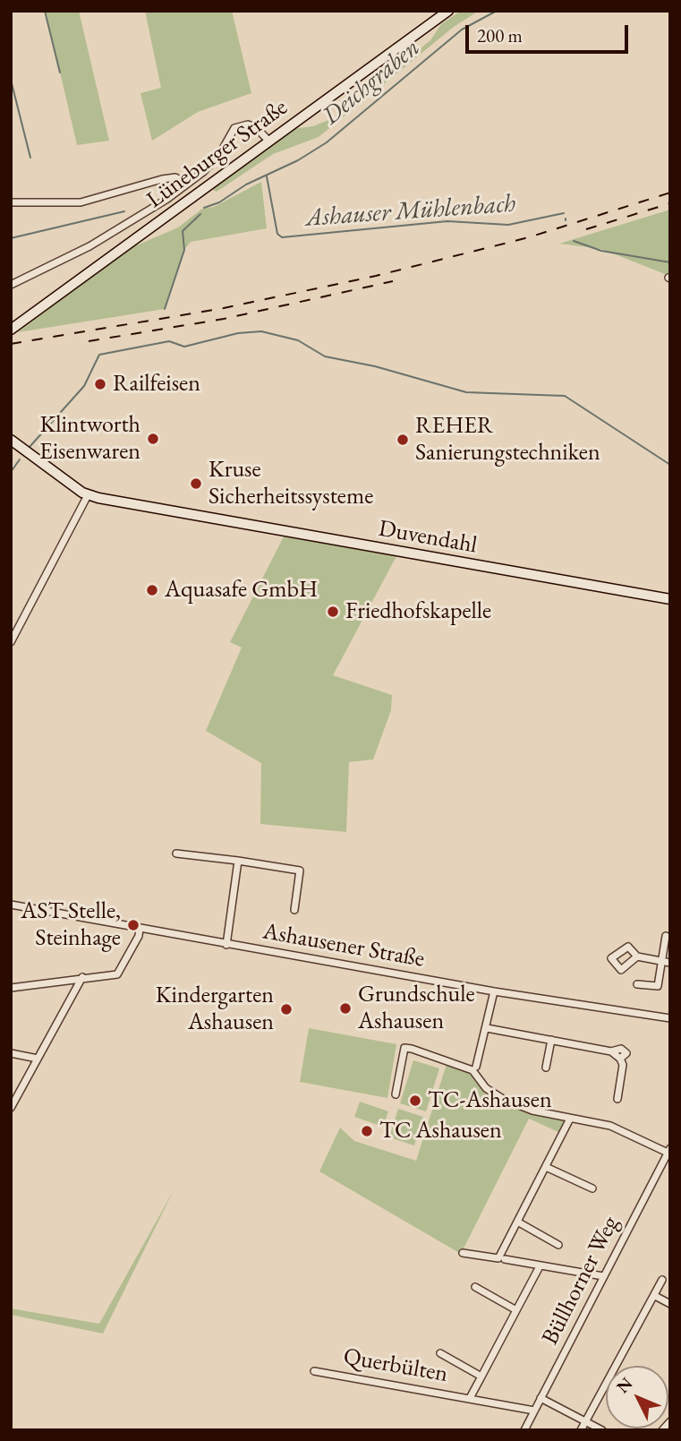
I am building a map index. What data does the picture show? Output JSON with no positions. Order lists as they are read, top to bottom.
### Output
{
  "streets": {
    "street": [
      "Lüneburger Straße",
      "Duvendahl",
      "Ashausener Straße",
      "Büllhorner Weg",
      "Querbülten"
    ]
  },
  "crossings": [
    ["Büllhorner Weg", "Querbülten"]
  ],
  "water": ["Deichgraben", "Ashauser Mühlenbach"],
  "places": [
    "Railfeisen",
    "Klintworth Eisenwaren",
    "REHER Sanierungstechniken",
    "Kruse Sicherheitssysteme",
    "Aquasafe GmbH",
    "Friedhofskapelle",
    "AST Stelle, Steinhage",
    "Grundschule Ashausen",
    "Kindergarten Ashausen",
    "TC-Ashausen",
    "TC Ashausen"
  ],
  "scale_bar": "200 m",
  "north": "top left"
}
